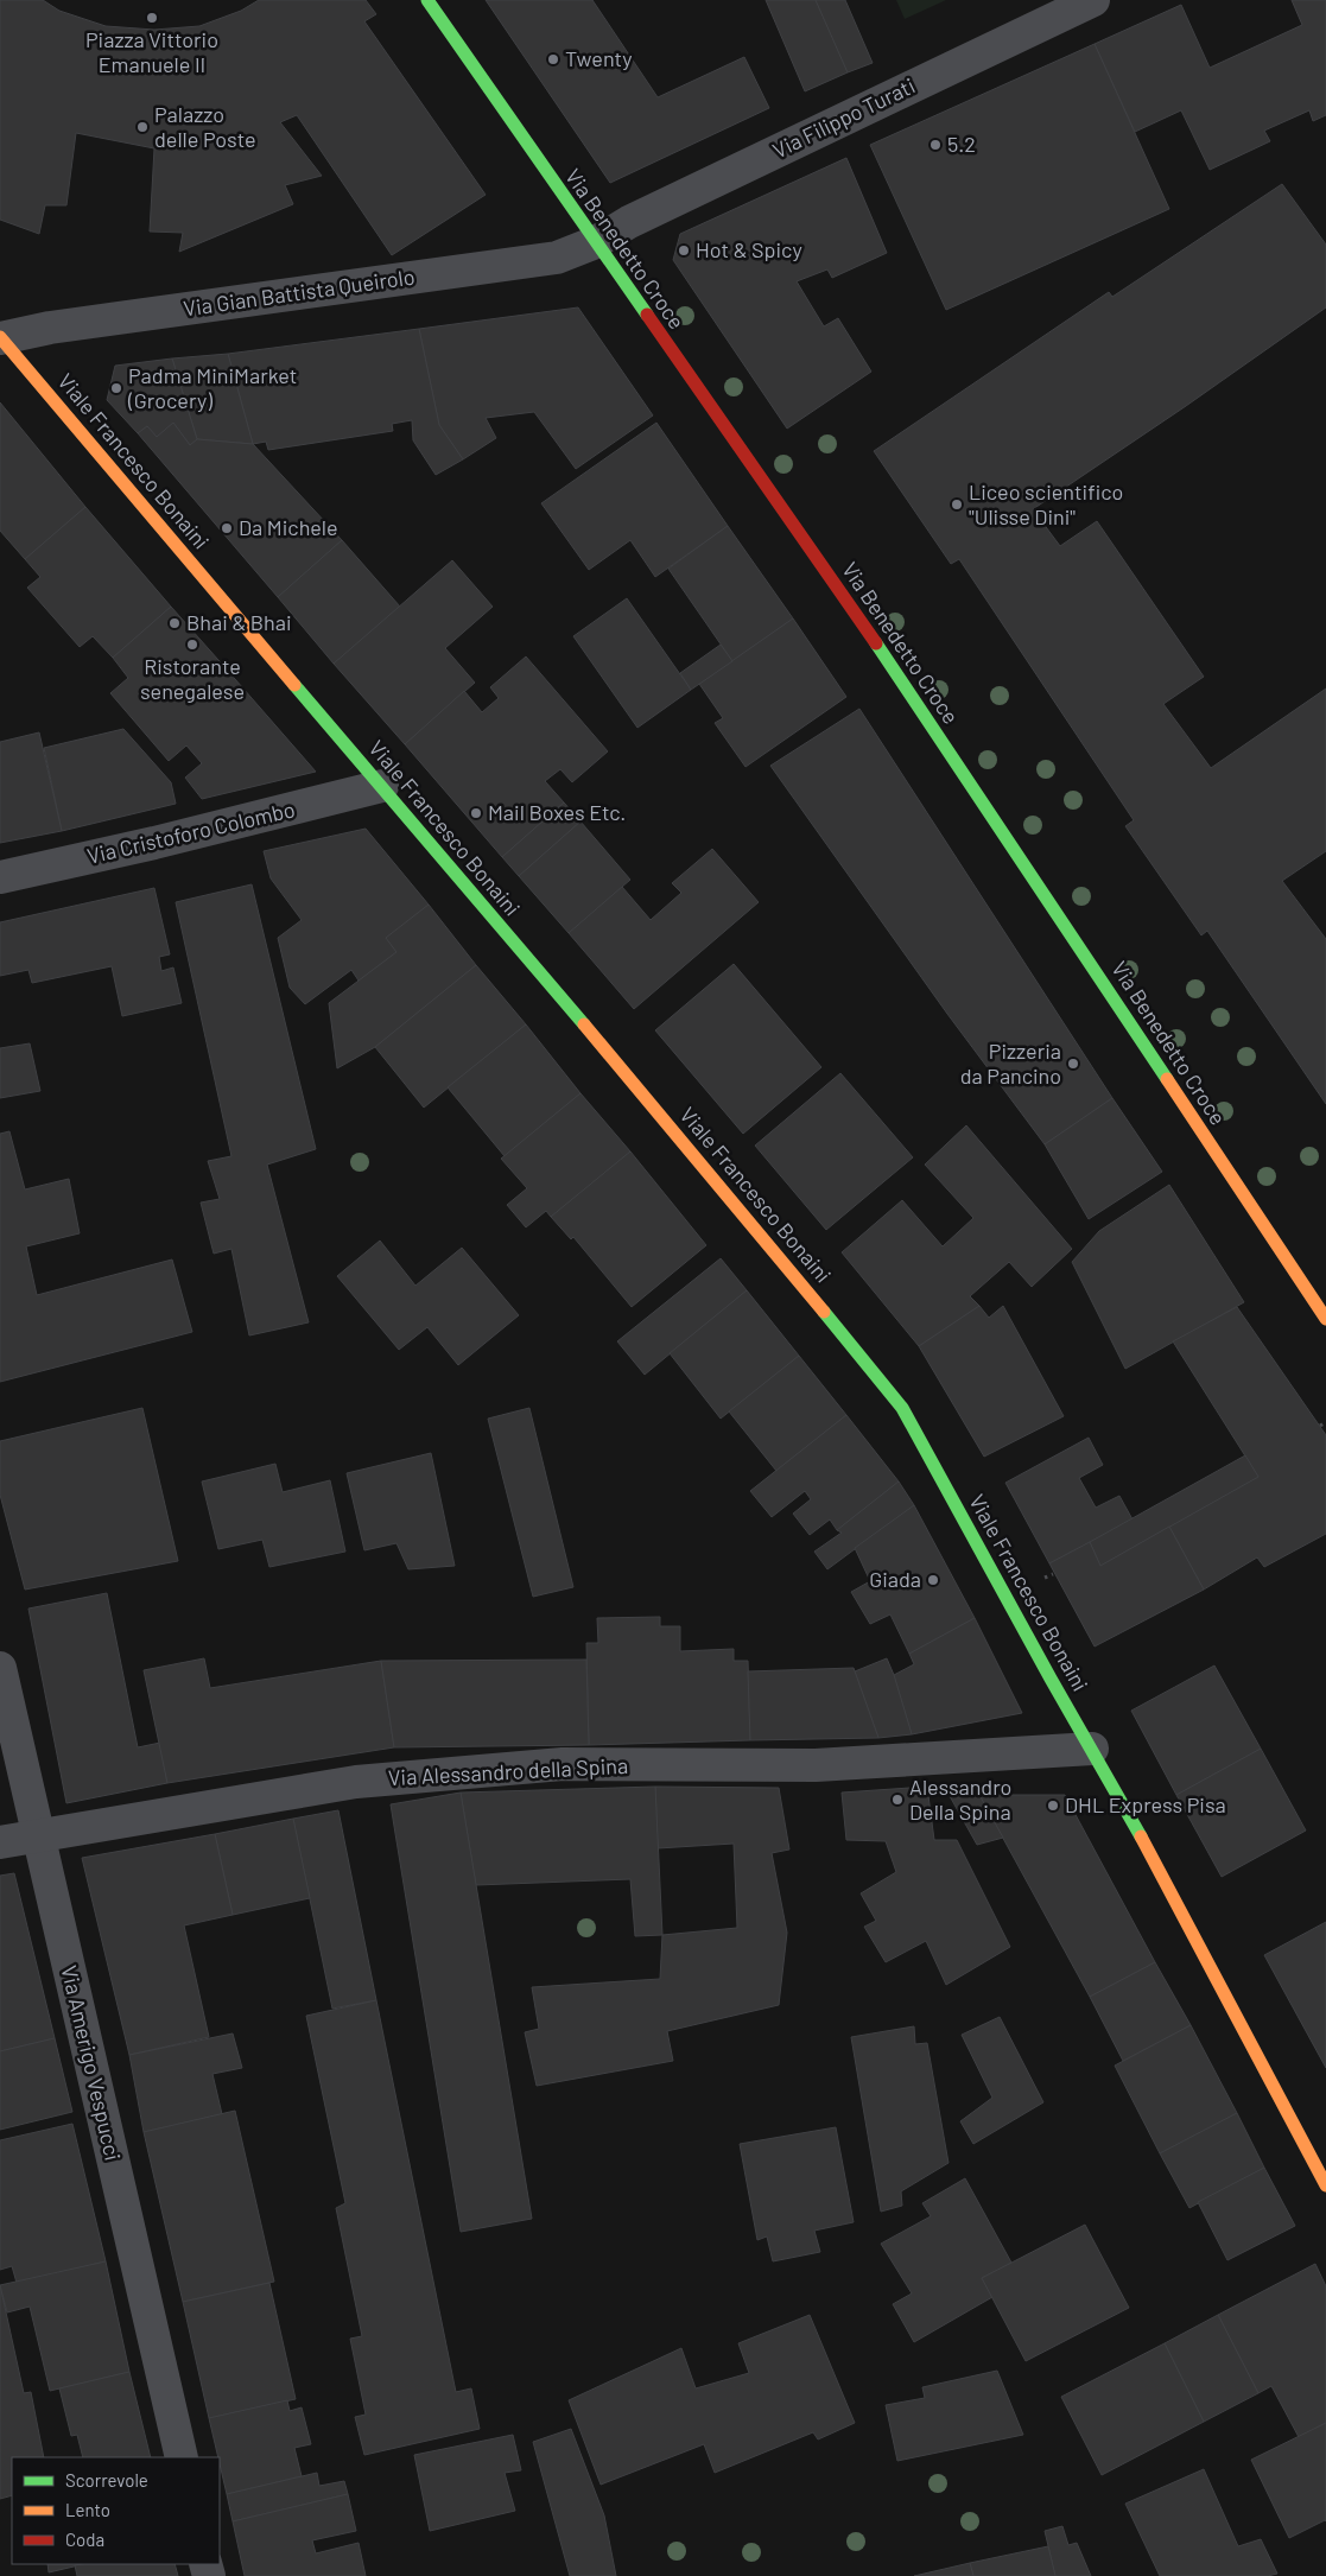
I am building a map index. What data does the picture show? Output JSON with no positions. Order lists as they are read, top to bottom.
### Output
{
  "streets": {
    "main road": ["Via Benedetto Croce", "Viale Francesco Bonaini"],
    "street": [
      "Via Filippo Turati",
      "Via Gian Battista Queirolo",
      "Via Cristoforo Colombo",
      "Via Alessandro della Spina",
      "Via Amerigo Vespucci"
    ]
  },
  "crossings": [
    ["Via Filippo Turati", "Via Benedetto Croce"],
    ["Via Filippo Turati", "Via Gian Battista Queirolo"],
    ["Via Benedetto Croce", "Via Gian Battista Queirolo"],
    ["Via Gian Battista Queirolo", "Viale Francesco Bonaini"],
    ["Viale Francesco Bonaini", "Via Cristoforo Colombo"],
    ["Viale Francesco Bonaini", "Via Alessandro della Spina"],
    ["Via Alessandro della Spina", "Via Amerigo Vespucci"]
  ],
  "places": [
    "Piazza Vittorio Emanuele II",
    "Twenty",
    "Palazzo delle Poste",
    "5.2",
    "Hot & Spicy",
    "Padma MiniMarket (Grocery)",
    "Liceo scientifico \"Ulisse Dini\"",
    "Da Michele",
    "Bhai & Bhai",
    "Ristorante senegalese",
    "Mail Boxes Etc.",
    "Pizzeria da Pancino",
    "Giada",
    "Alessandro Della Spina",
    "DHL Express Pisa"
  ],
  "legend": ["Scorrevole", "Lento", "Coda"]
}
